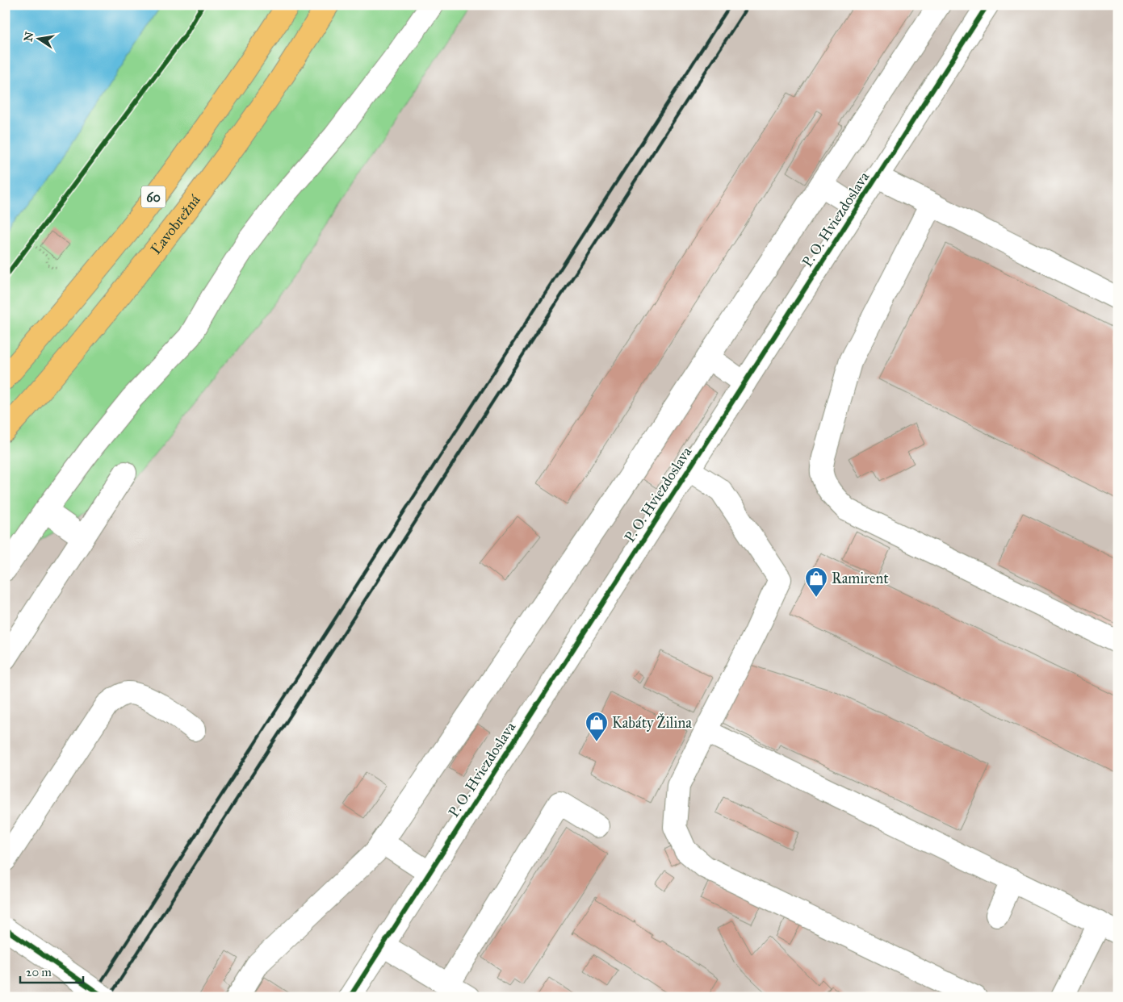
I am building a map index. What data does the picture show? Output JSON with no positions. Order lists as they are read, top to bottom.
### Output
{
  "streets": {
    "main road": ["60", "Ľavobrežná"],
    "street": ["P. O. Hviezdoslava"]
  },
  "places": {
    "shop": ["Ramirent", "Kabáty Žilina"]
  },
  "scale_bar": "20 m",
  "north": "left"
}
